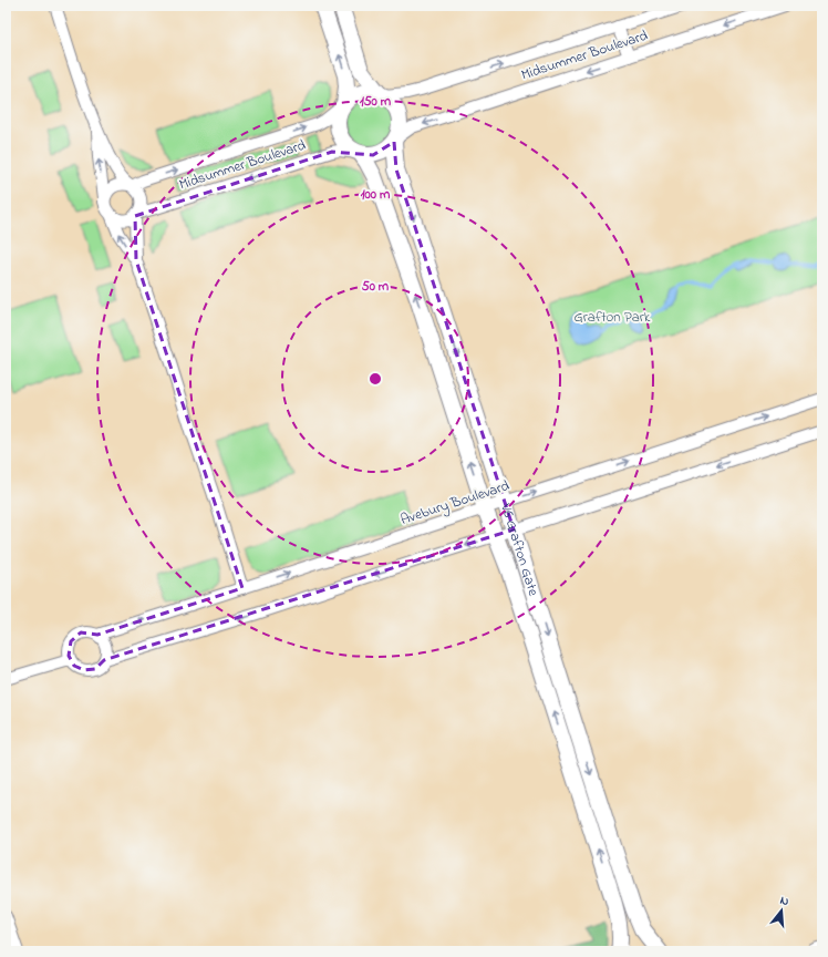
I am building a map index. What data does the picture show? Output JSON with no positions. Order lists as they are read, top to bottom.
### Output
{
  "streets": {
    "street": ["Midsummer Boulevard", "Avebury Boulevard", "V6 Grafton Gate"]
  },
  "crossings": [
    ["Midsummer Boulevard", "V6 Grafton Gate"],
    ["Avebury Boulevard", "V6 Grafton Gate"]
  ],
  "parks": ["Grafton Park"],
  "north": "top",
  "rings": ["150 m", "100 m", "50 m"]
}
